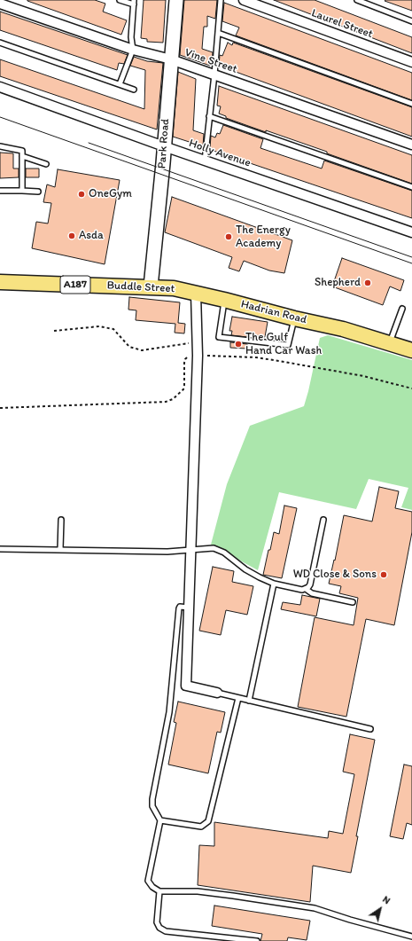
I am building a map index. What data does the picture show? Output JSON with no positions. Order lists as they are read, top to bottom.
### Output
{
  "streets": {
    "main road": ["A187", "Buddle Street", "Hadrian Road"],
    "street": [
      "Laurel Street",
      "Vine Street",
      "Park Road",
      "Holly Avenue"
    ]
  },
  "crossings": [
    ["Vine Street", "Park Road"],
    ["Park Road", "Holly Avenue"],
    ["Park Road", "Buddle Street"],
    ["Buddle Street", "Hadrian Road"]
  ],
  "places": [
    "OneGym",
    "Asda",
    "The Energy Academy",
    "Shepherd",
    "The Gulf Hand Car Wash",
    "WD Close & Sons"
  ],
  "north": "top right"
}
